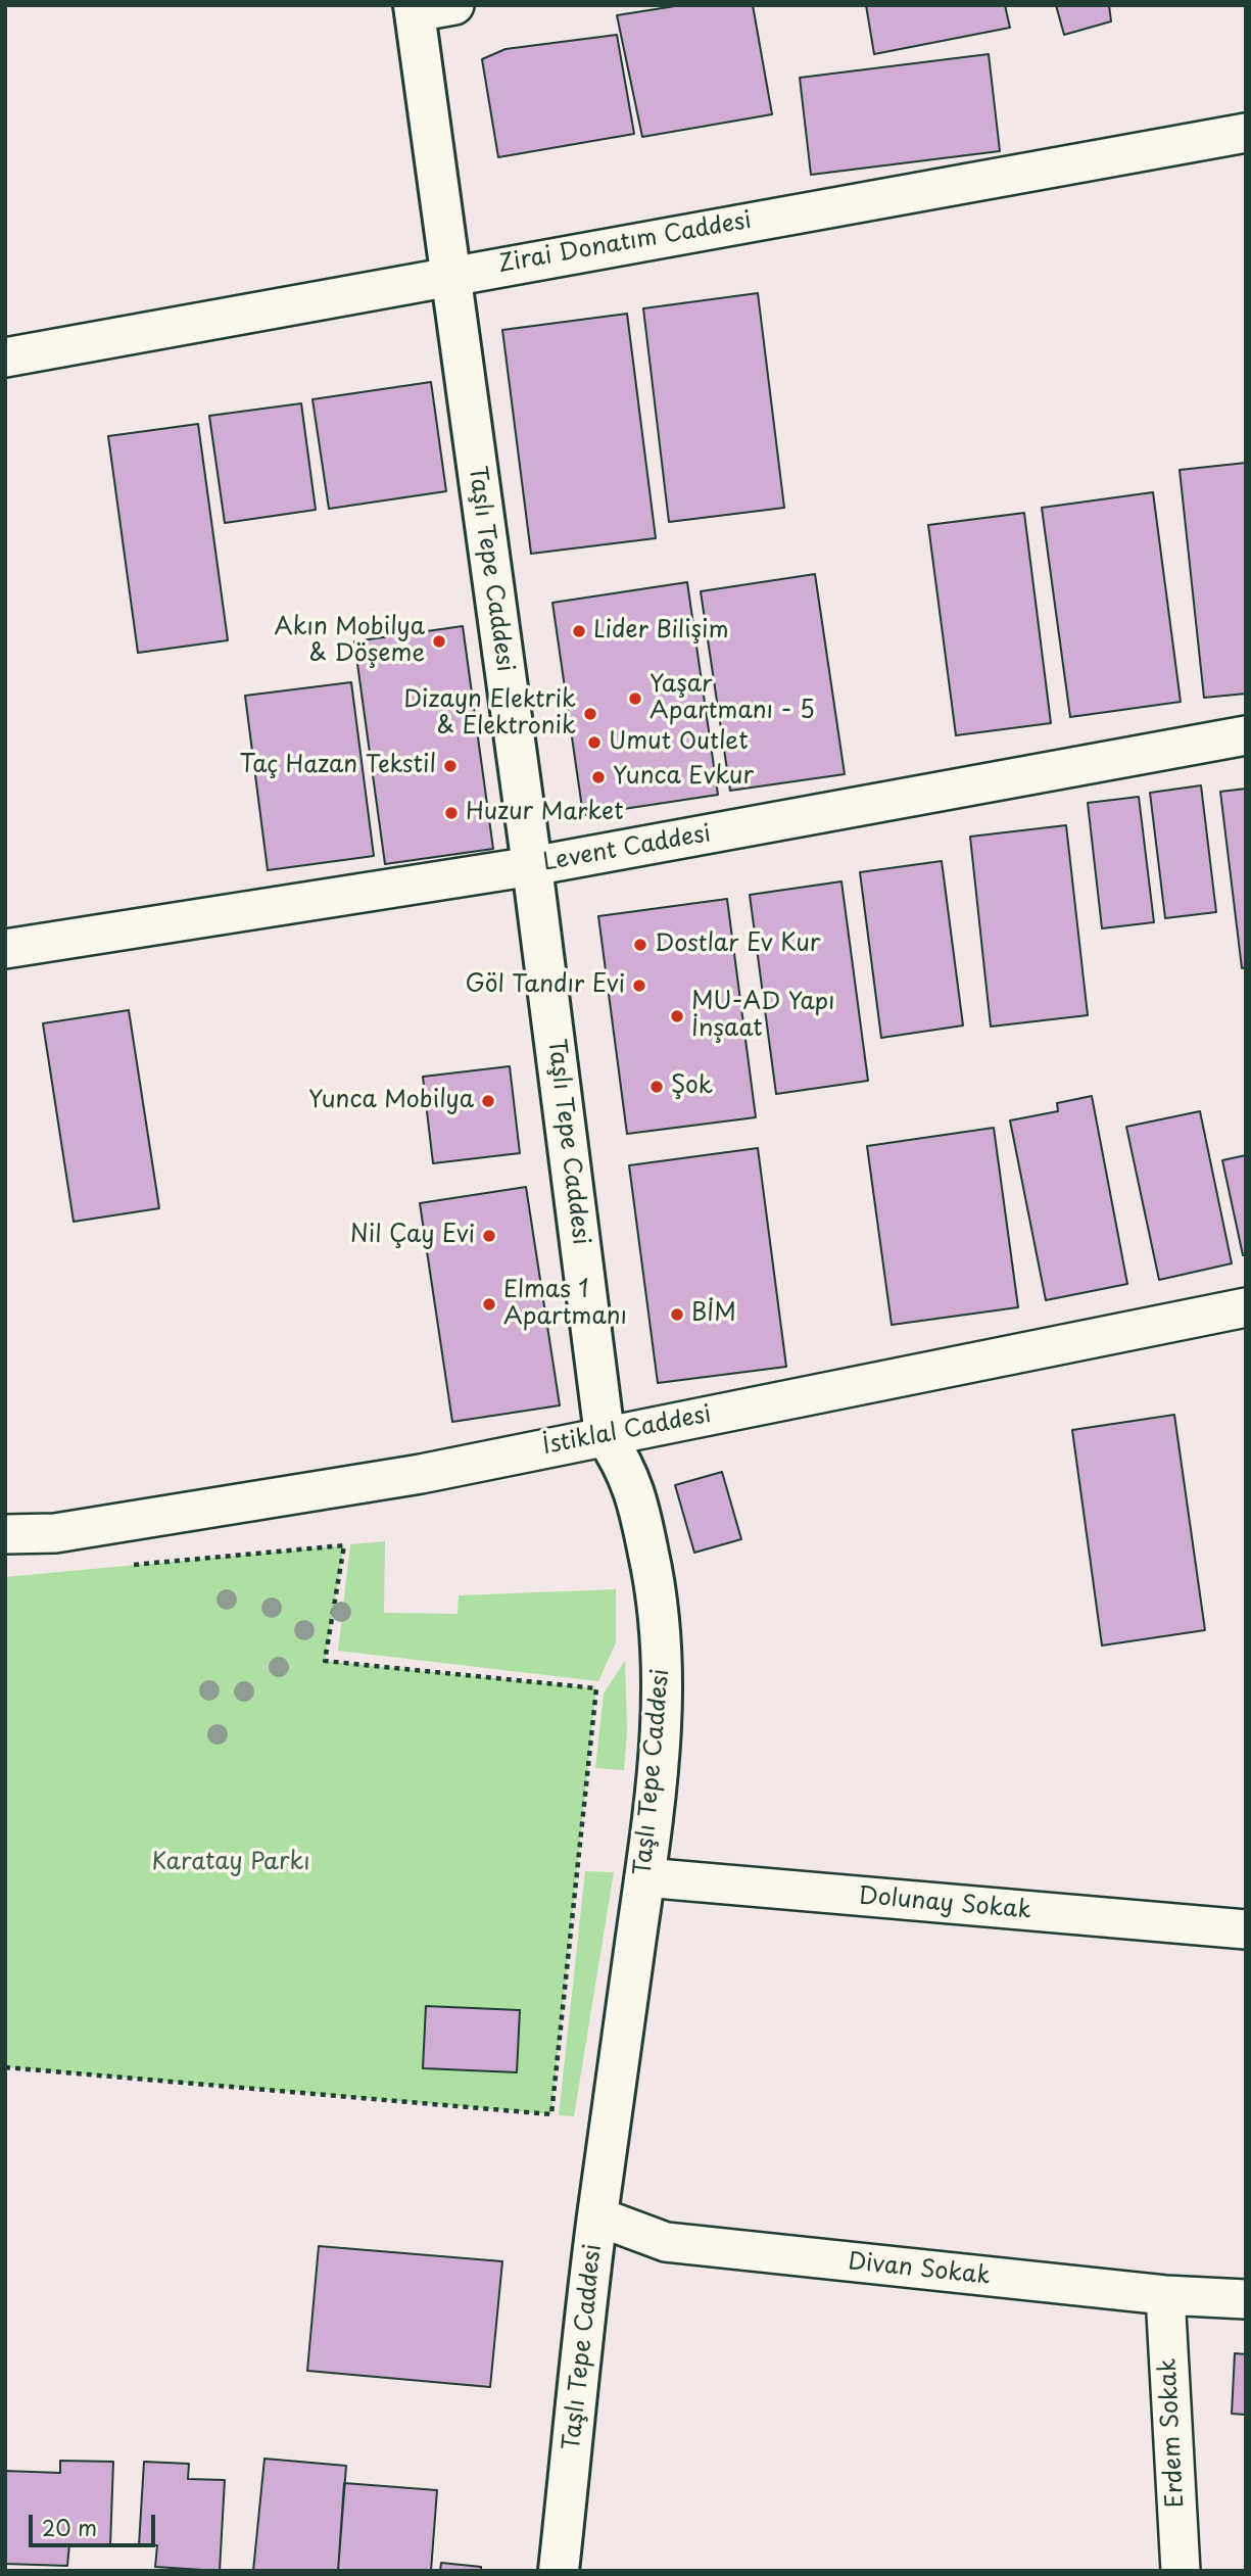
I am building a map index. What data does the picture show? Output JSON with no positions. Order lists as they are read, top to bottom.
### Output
{
  "streets": {
    "street": [
      "Zirai Donatım Caddesi",
      "Taşlı Tepe Caddesi",
      "Levent Caddesi",
      "İstiklal Caddesi",
      "Dolunay Sokak",
      "Divan Sokak",
      "Erdem Sokak"
    ]
  },
  "crossings": [
    ["Zirai Donatım Caddesi", "Taşlı Tepe Caddesi"],
    ["Taşlı Tepe Caddesi", "Levent Caddesi"],
    ["Taşlı Tepe Caddesi", "İstiklal Caddesi"],
    ["Taşlı Tepe Caddesi", "Dolunay Sokak"],
    ["Taşlı Tepe Caddesi", "Divan Sokak"],
    ["Divan Sokak", "Erdem Sokak"]
  ],
  "parks": ["Karatay Parkı"],
  "places": [
    "Lider Bilişim",
    "Akın Mobilya & Döşeme",
    "Yaşar Apartmanı - 5",
    "Dizayn Elektrik & Elektronik",
    "Umut Outlet",
    "Taç Hazan Tekstil",
    "Yunca Evkur",
    "Huzur Market",
    "Dostlar Ev Kur",
    "Göl Tandır Evi",
    "MU-AD Yapı İnşaat",
    "Şok",
    "Yunca Mobilya",
    "Nil Çay Evi",
    "Elmas 1 Apartmanı",
    "BİM"
  ],
  "scale_bar": "20 m"
}
